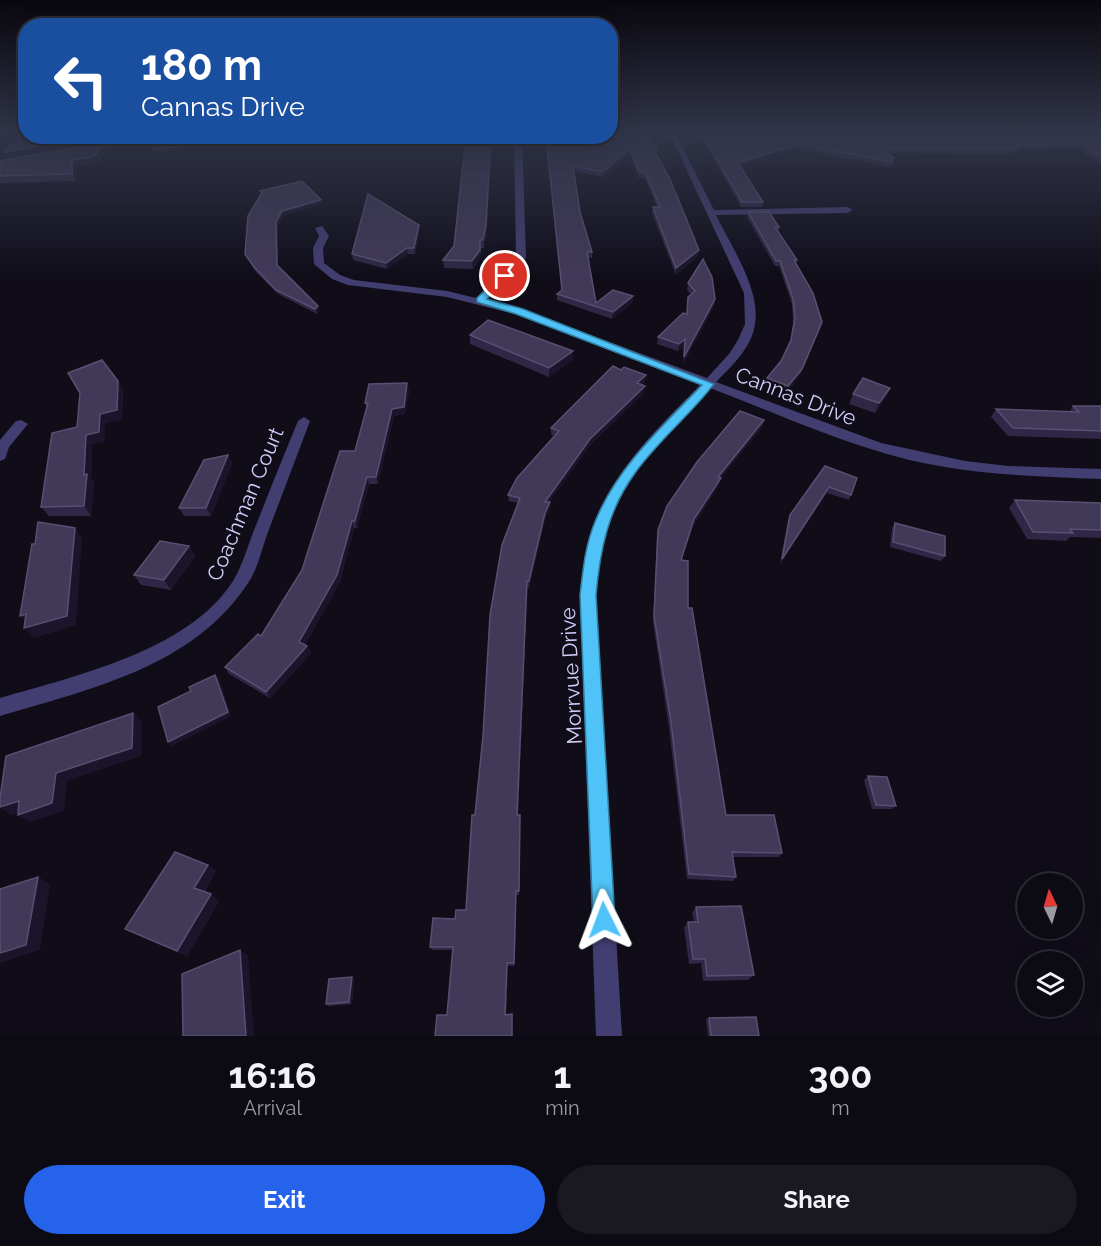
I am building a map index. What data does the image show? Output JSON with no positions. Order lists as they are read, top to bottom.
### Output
{
  "streets": {
    "street": ["Cannas Drive", "Coachman Court", "Morrvue Drive"]
  },
  "crossings": [
    ["Cannas Drive", "Morrvue Drive"]
  ],
  "north": "top",
  "page": {
    "turn": ["180 m", "Cannas Drive"],
    "eta": [
      "16:16",
      "Arrival",
      "1",
      "min",
      "300",
      "m"
    ],
    "buttons": ["Exit", "Share"]
  }
}
